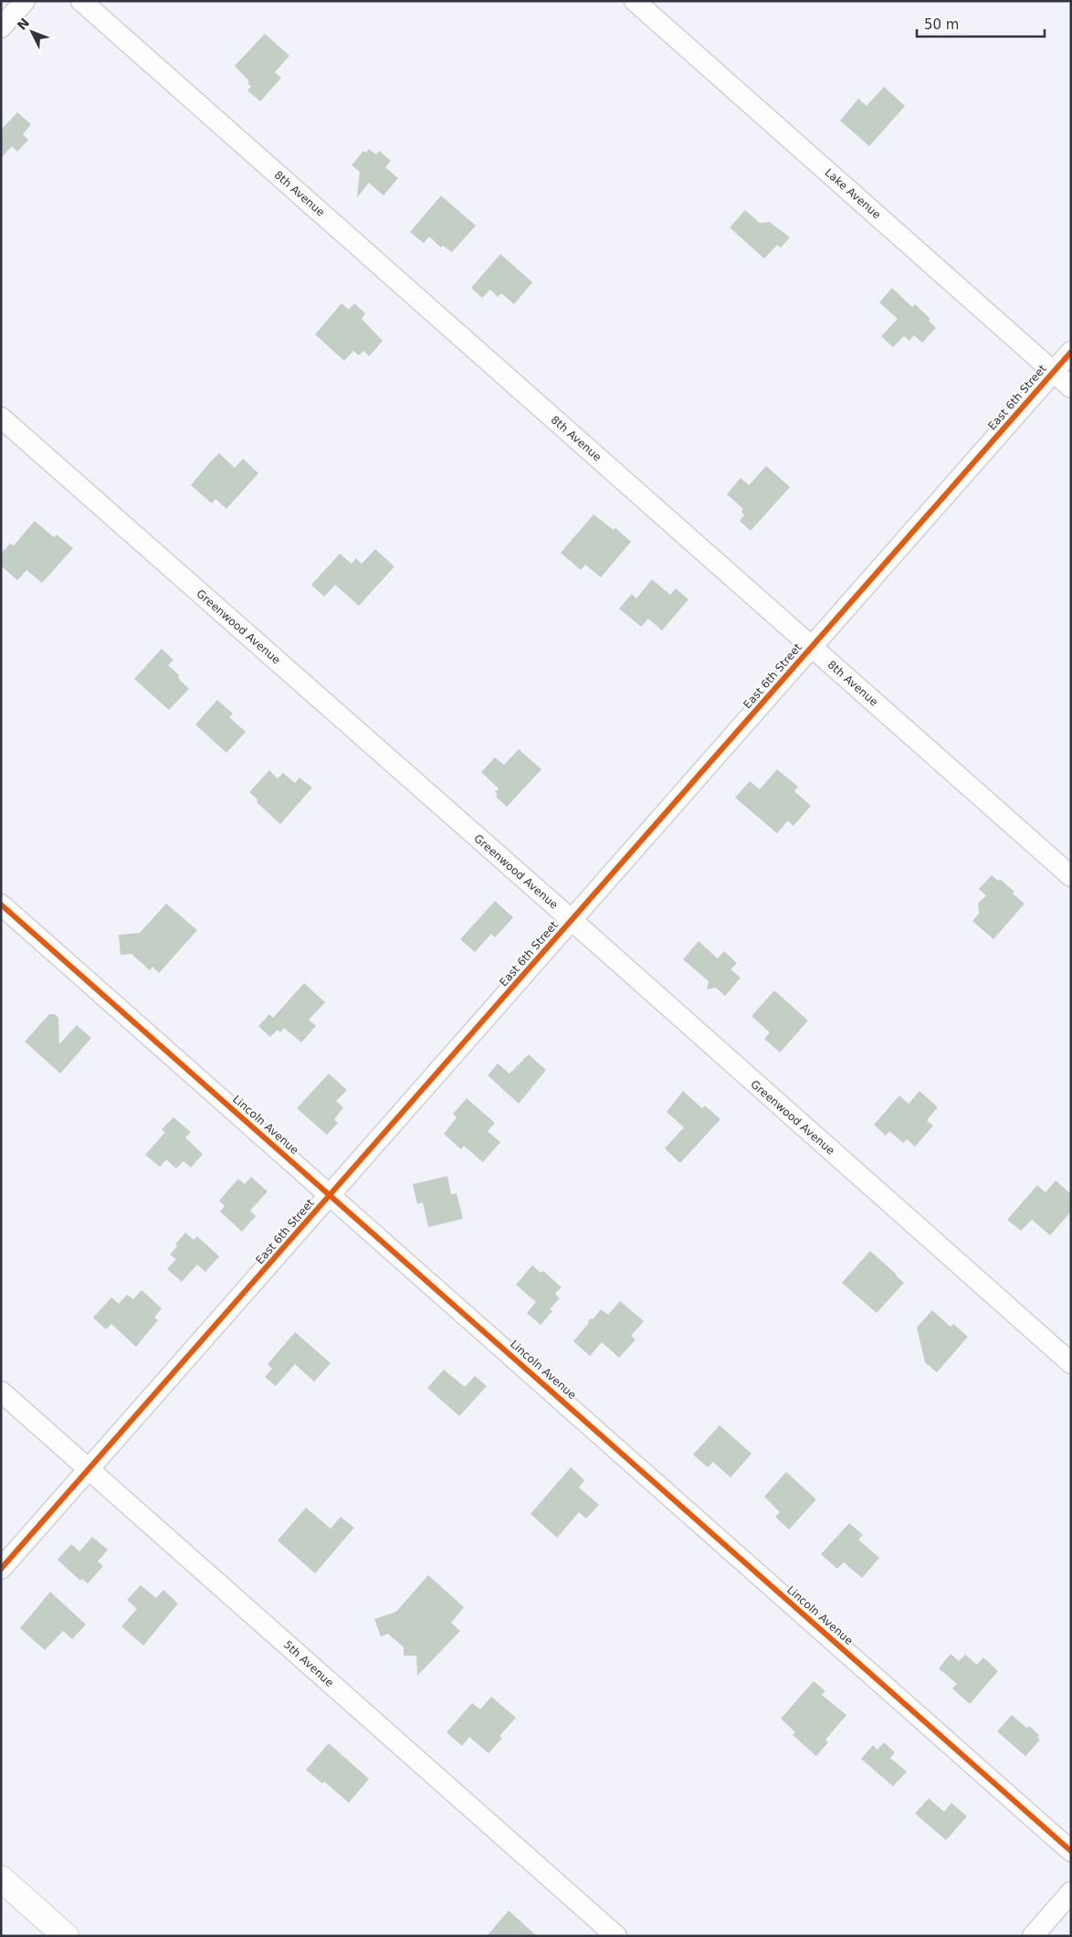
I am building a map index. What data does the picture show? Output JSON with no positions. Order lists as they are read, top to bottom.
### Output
{
  "streets": {
    "street": [
      "8th Avenue",
      "Lake Avenue",
      "East 6th Street",
      "Greenwood Avenue",
      "Lincoln Avenue",
      "5th Avenue"
    ]
  },
  "crossings": [
    ["8th Avenue", "East 6th Street"],
    ["Lake Avenue", "East 6th Street"],
    ["East 6th Street", "Greenwood Avenue"],
    ["East 6th Street", "Lincoln Avenue"],
    ["East 6th Street", "5th Avenue"]
  ],
  "scale_bar": "50 m",
  "north": "top left"
}
